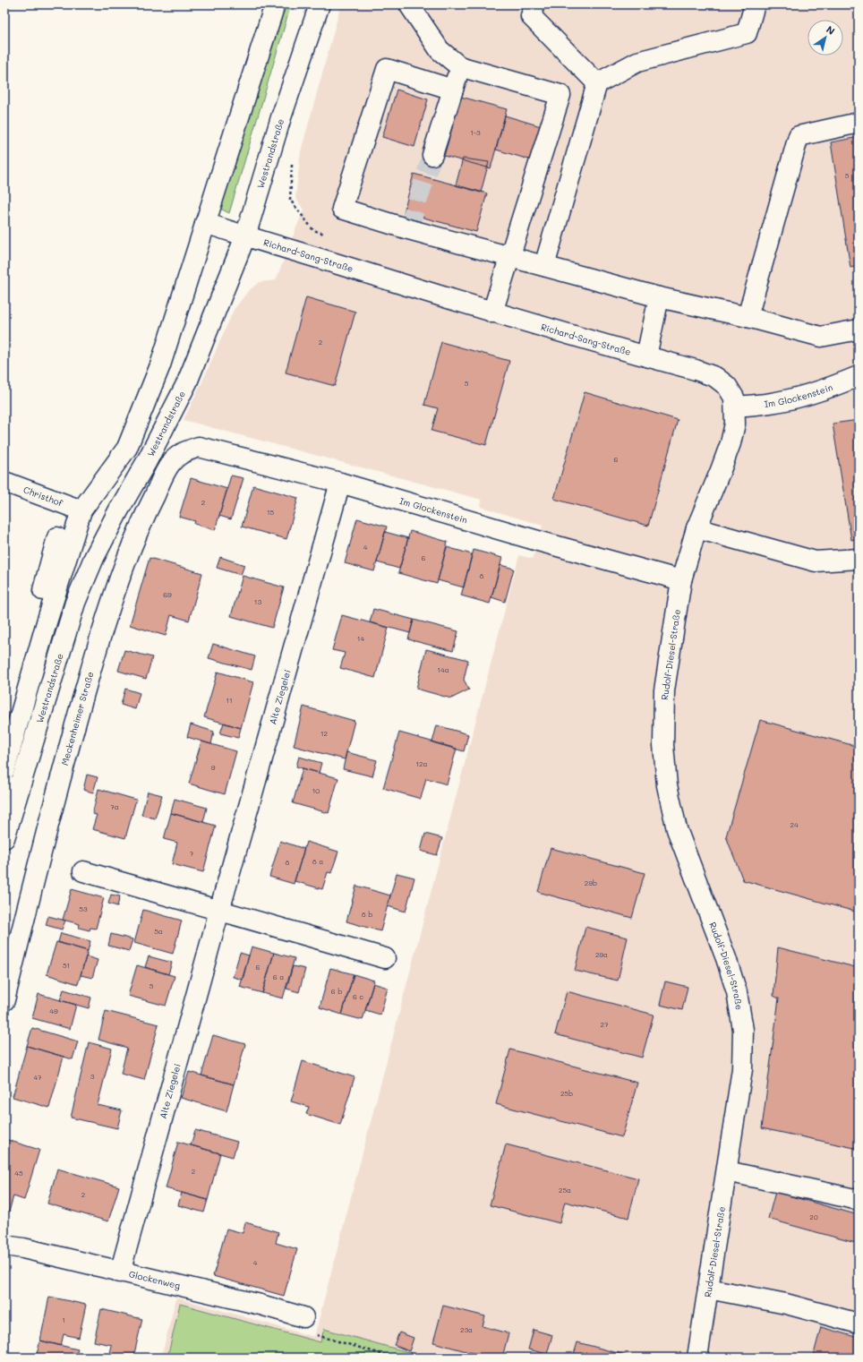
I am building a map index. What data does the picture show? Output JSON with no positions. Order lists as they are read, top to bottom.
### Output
{
  "streets": {
    "street": [
      "Westrandstraße",
      "Richard-Sang-Straße",
      "Im Glockenstein",
      "Christhof",
      "Rudolf-Diesel-Straße",
      "Alte Ziegelei",
      "Meckenheimer Straße",
      "Glockenweg"
    ]
  },
  "crossings": [
    ["Westrandstraße", "Richard-Sang-Straße"],
    ["Richard-Sang-Straße", "Im Glockenstein"],
    ["Richard-Sang-Straße", "Rudolf-Diesel-Straße"],
    ["Im Glockenstein", "Rudolf-Diesel-Straße"],
    ["Im Glockenstein", "Alte Ziegelei"],
    ["Im Glockenstein", "Meckenheimer Straße"],
    ["Alte Ziegelei", "Glockenweg"]
  ],
  "house_numbers": [
    "1-3",
    "5",
    "2",
    "5",
    "6",
    "2",
    "15",
    "4",
    "6",
    "8",
    "69",
    "13",
    "14",
    "14a",
    "11",
    "12",
    "12a",
    "9",
    "10",
    "7a",
    "24",
    "7",
    "8 a",
    "8",
    "29b",
    "53",
    "8 b",
    "5a",
    "29a",
    "51",
    "6",
    "6 a",
    "5",
    "6 b",
    "6 c",
    "49",
    "27",
    "3",
    "47",
    "25b",
    "2",
    "45",
    "25a",
    "2",
    "20",
    "4",
    "1",
    "23a"
  ],
  "north": "top right"
}
